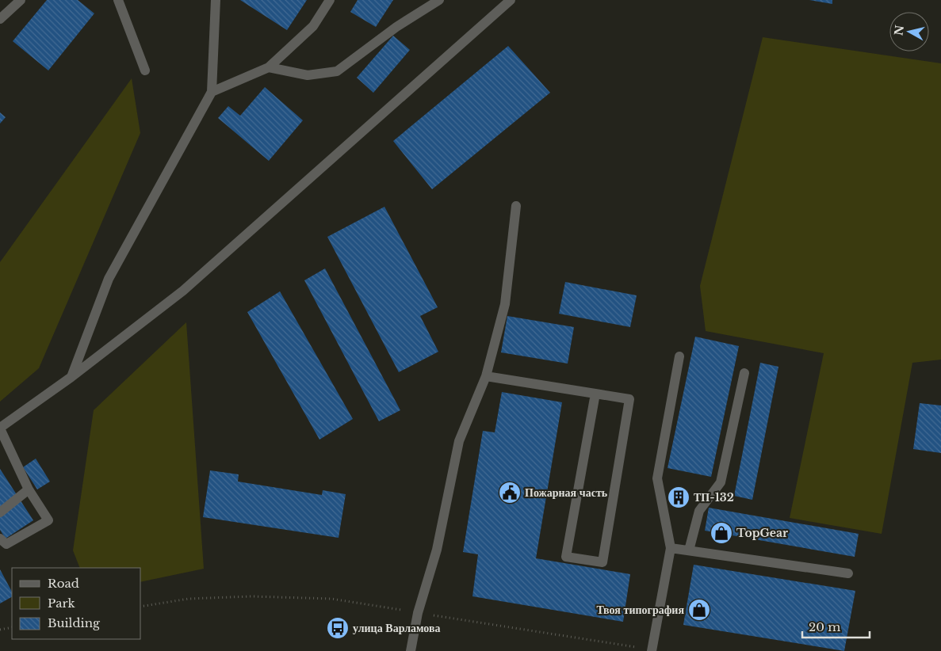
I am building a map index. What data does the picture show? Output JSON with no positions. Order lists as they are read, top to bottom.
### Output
{
  "places": {
    "public building": ["Пожарная часть"],
    "building": ["ТП-132"],
    "shop": ["TopGear", "Твоя типография"],
    "bus stop": ["улица Варламова"]
  },
  "legend": ["Road", "Park", "Building"],
  "scale_bar": "20 m",
  "north": "left"
}
